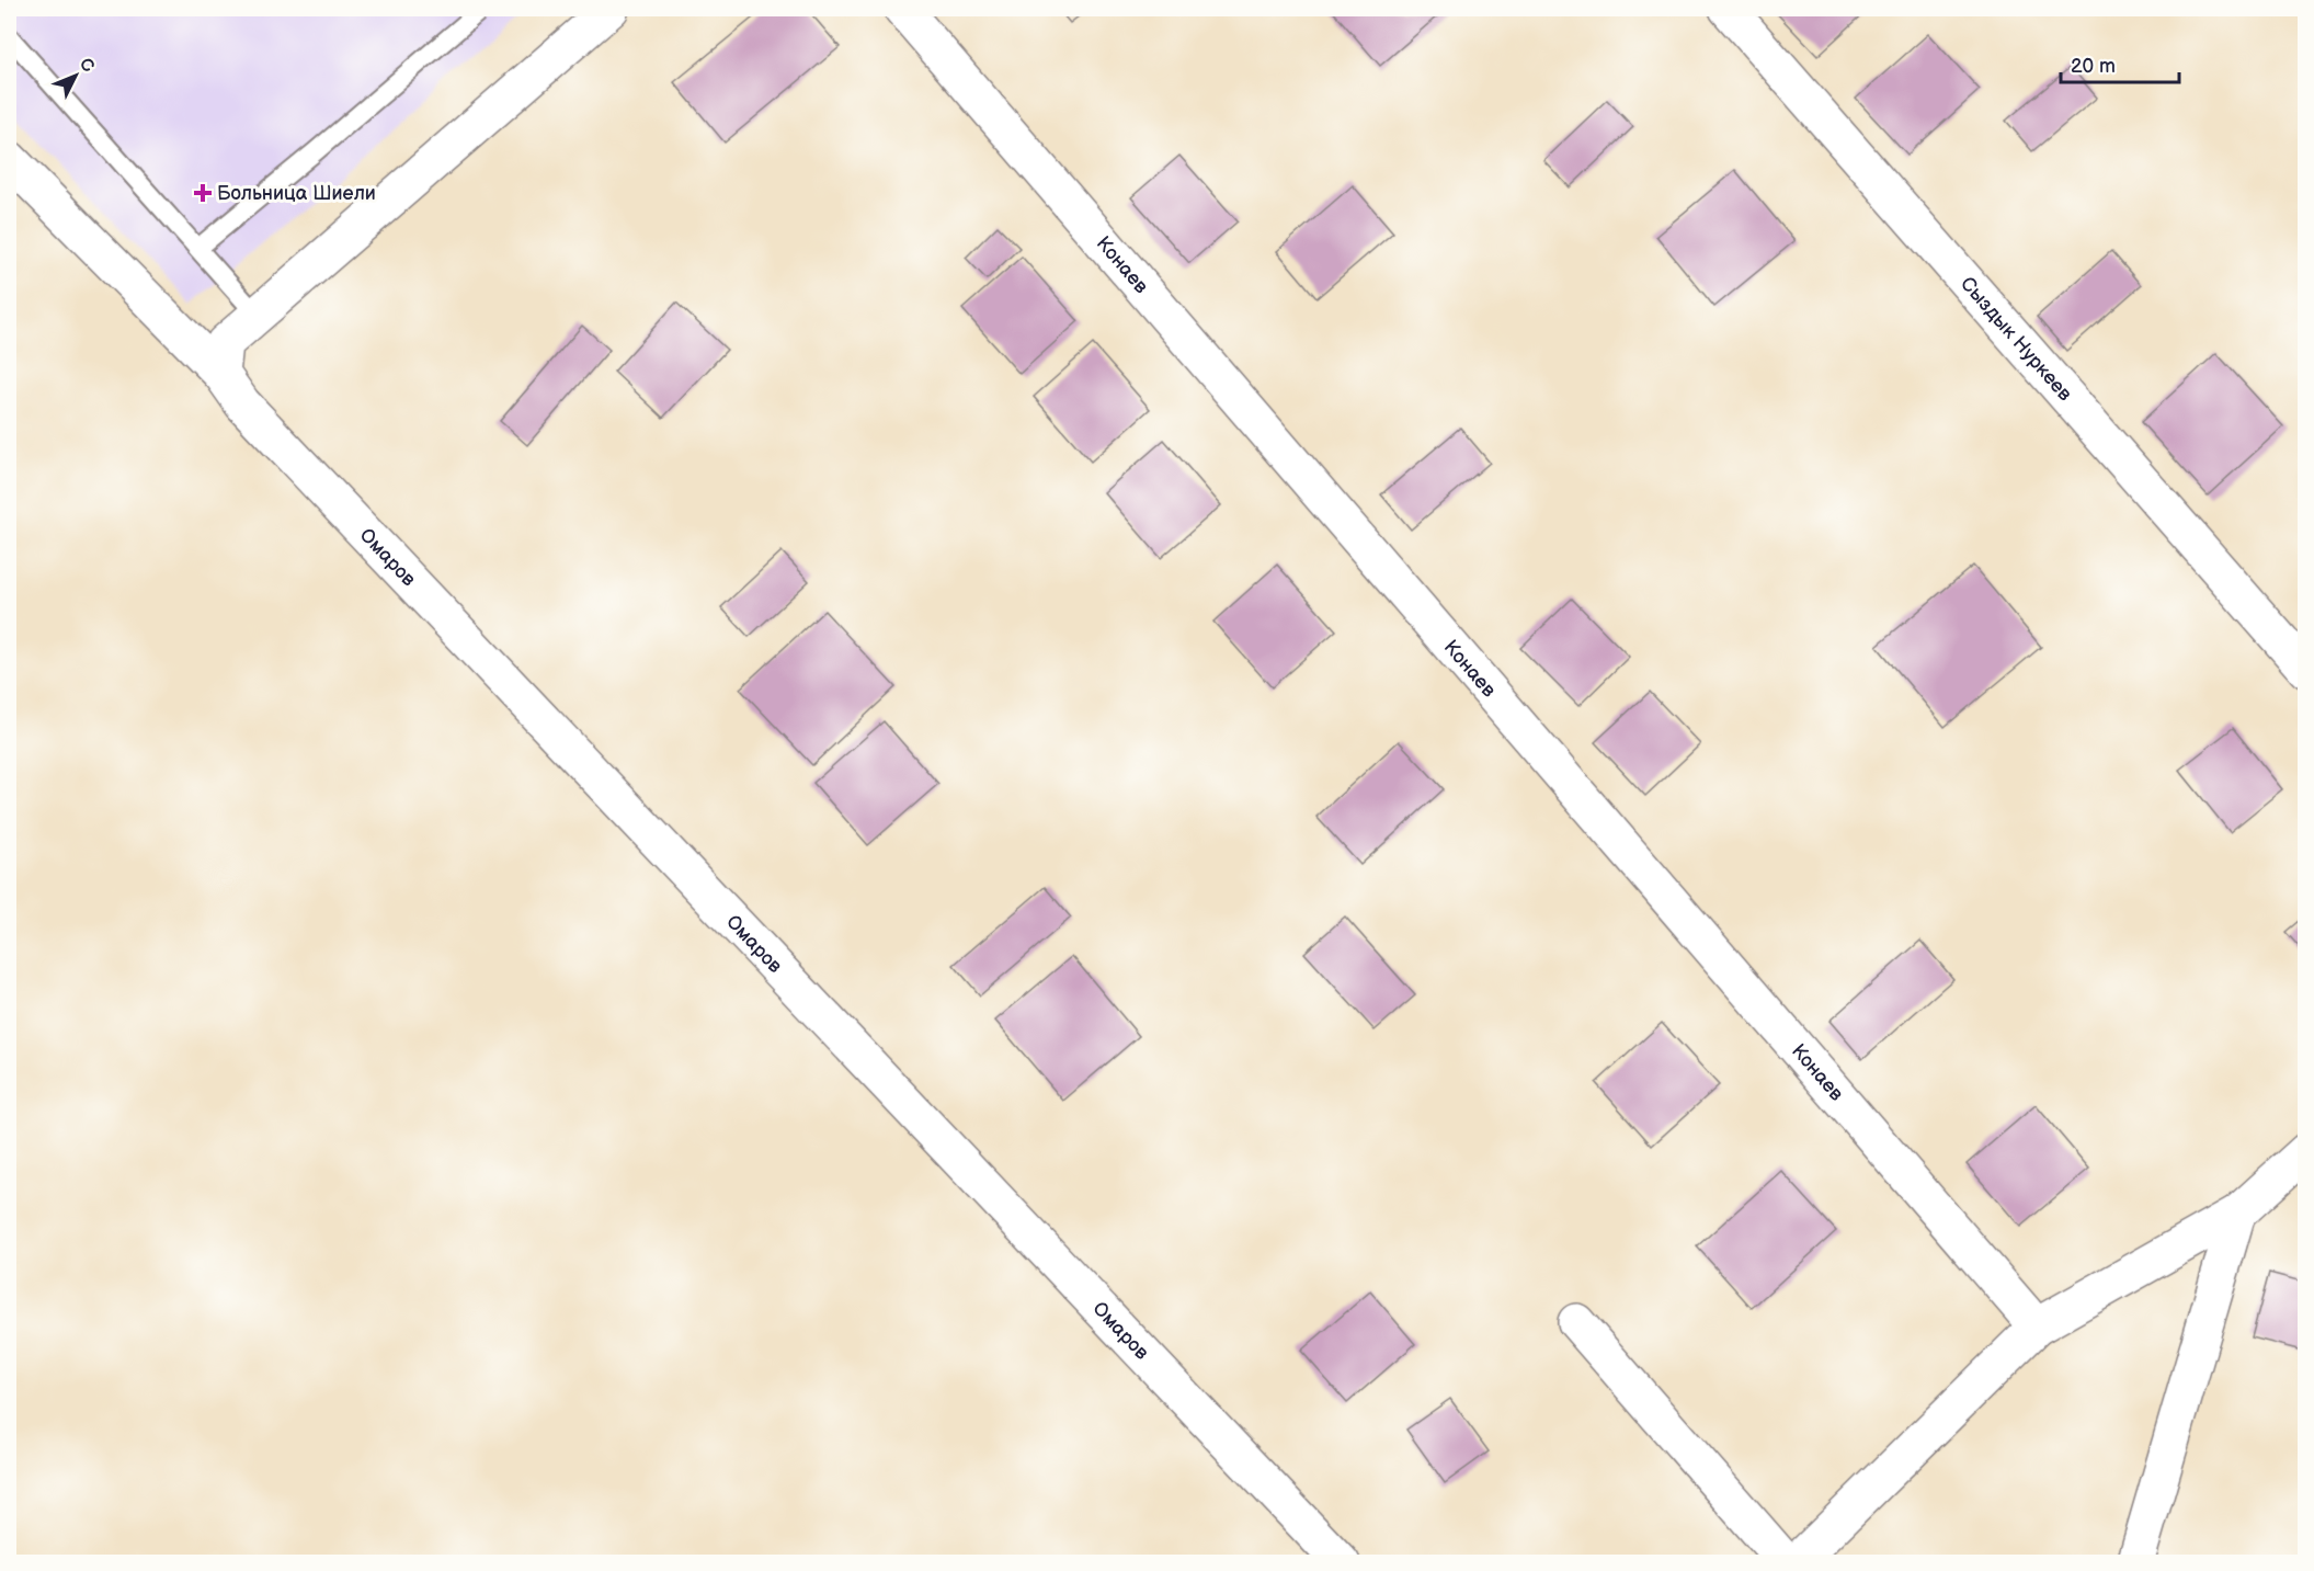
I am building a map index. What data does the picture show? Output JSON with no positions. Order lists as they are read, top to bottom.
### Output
{
  "streets": {
    "street": ["Конаев", "Сыздык Нуркеев", "Омаров"]
  },
  "places": {
    "health": ["Больница Шиели"]
  },
  "scale_bar": "20 m",
  "north": "top right"
}
